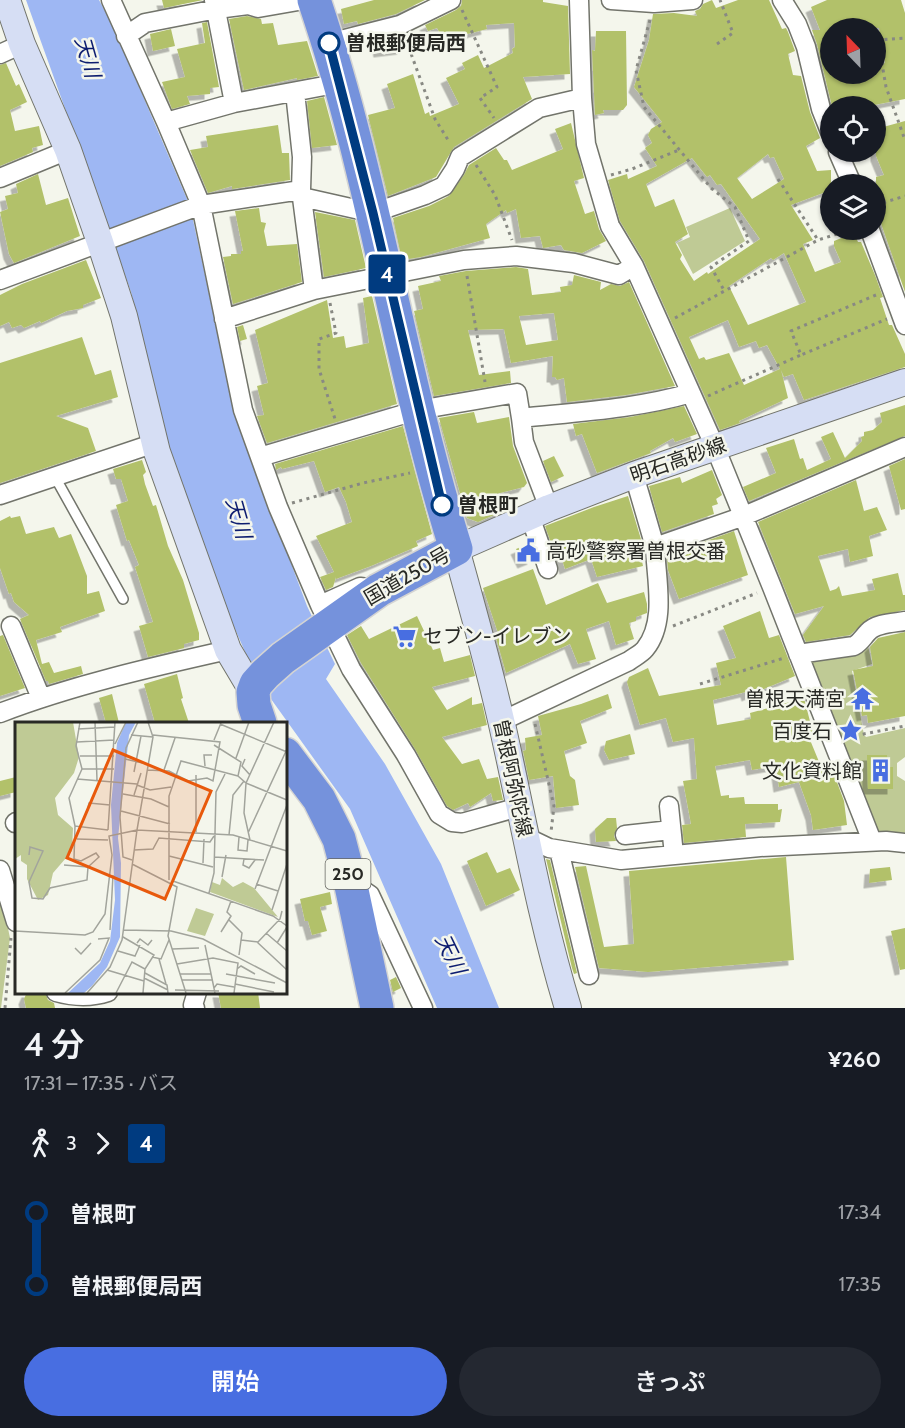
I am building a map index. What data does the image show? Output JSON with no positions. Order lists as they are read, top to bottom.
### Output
{
  "streets": {
    "highway": ["国道250号", "250"],
    "main road": ["明石高砂線", "曽根阿弥陀線"]
  },
  "crossings": [
    ["明石高砂線", "国道250号"],
    ["明石高砂線", "曽根阿弥陀線"],
    ["国道250号", "曽根阿弥陀線"]
  ],
  "water": ["天川"],
  "places": {
    "other": ["曽根郵便局西", "曽根町"],
    "public building": ["高砂警察署曽根交番"],
    "supermarket": ["セブン-イレブン"],
    "temple": ["曽根天満宮"],
    "place": ["百度石"],
    "building": ["文化資料館"]
  },
  "lines": ["bus line 4"],
  "north": "top left",
  "page": {
    "on_map": "4",
    "heading": ["4 分", "17:31 – 17:35 · バス", "¥260"],
    "legs": ["3", "4"],
    "list": [
      {
        "name": "曽根町",
        "value": "17:34"
      },
      {
        "name": "曽根郵便局西",
        "value": "17:35"
      }
    ],
    "buttons": ["開始", "きっぷ"]
  }
}
